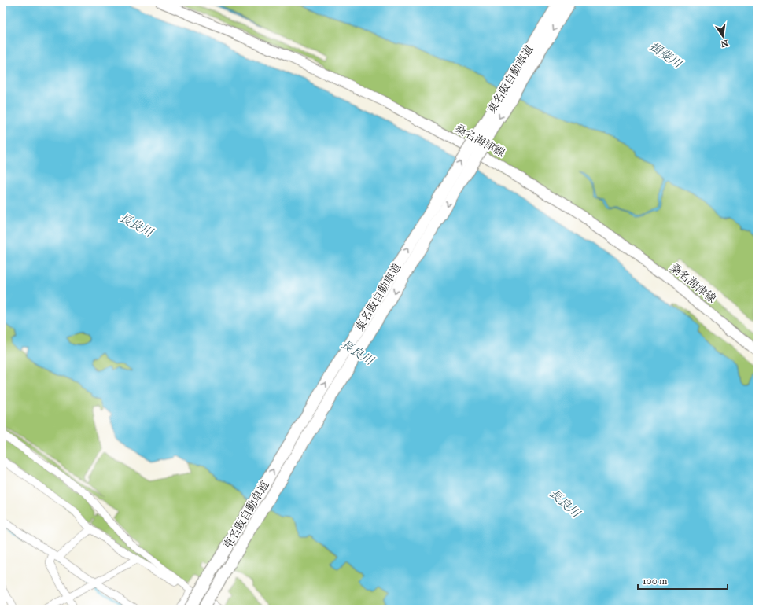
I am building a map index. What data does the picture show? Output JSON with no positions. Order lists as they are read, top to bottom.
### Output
{
  "streets": {
    "highway": ["東名阪自動車道"],
    "main road": ["桑名海津線"]
  },
  "water": ["揖斐川", "長良川"],
  "scale_bar": "100 m",
  "north": "bottom"
}
